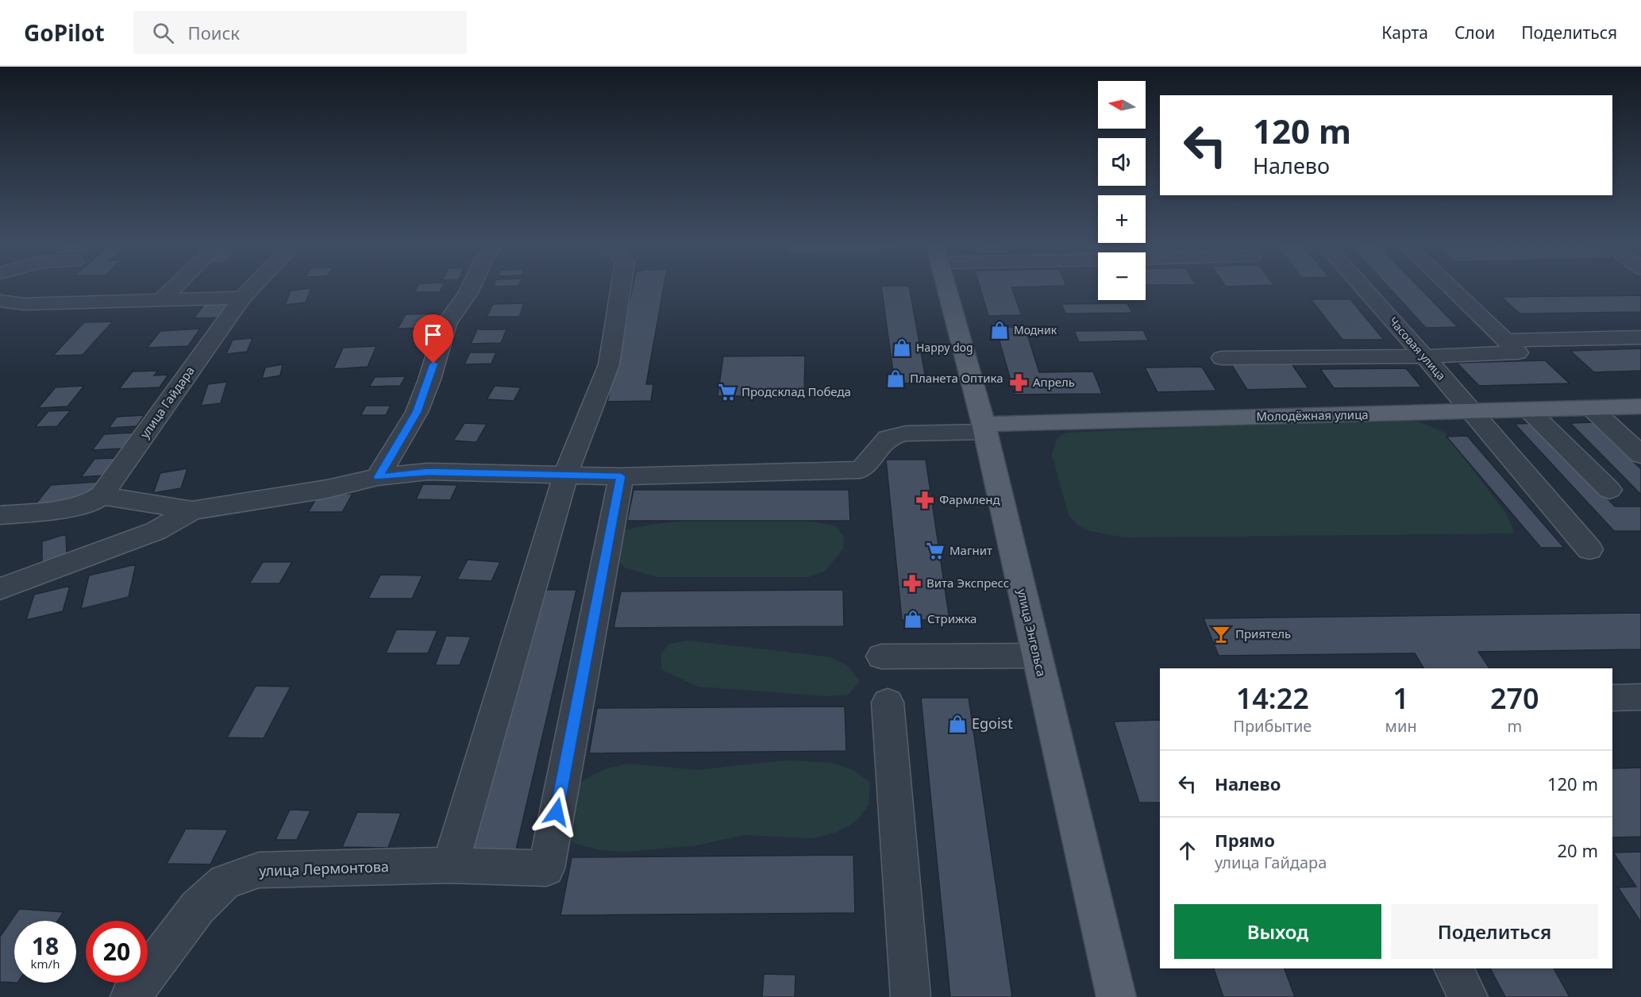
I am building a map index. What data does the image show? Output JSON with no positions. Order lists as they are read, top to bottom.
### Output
{
  "streets": {
    "main road": ["Молодёжная улица", "улица Энгельса"],
    "street": ["Часовая улица", "улица Гайдара", "улица Лермонтова"]
  },
  "crossings": [
    ["Часовая улица", "Молодёжная улица"],
    ["Молодёжная улица", "улица Энгельса"]
  ],
  "places": {
    "shop": [
      "Модник",
      "Happy dog",
      "Планета Оптика",
      "Стрижка",
      "Egoist"
    ],
    "pharmacy": ["Апрель", "Фармленд", "Вита Экспресс"],
    "supermarket": ["Продсклад Победа", "Магнит"],
    "bar": ["Приятель"]
  },
  "north": "left",
  "page": {
    "header": "GoPilot",
    "search": "Поиск",
    "nav": ["Карта", "Слои", "Поделиться"],
    "map_buttons": ["+", "−"],
    "turn": ["120 m", "Налево"],
    "eta": [
      "14:22",
      "Прибытие",
      "1",
      "мин",
      "270",
      "m"
    ],
    "list": [
      {
        "name": "Налево",
        "value": "120 m"
      },
      {
        "name": "Прямо",
        "note": "улица Гайдара",
        "value": "20 m"
      }
    ],
    "buttons": ["Выход", "Поделиться"],
    "speed": "18 km/h",
    "limit": "20"
  }
}
